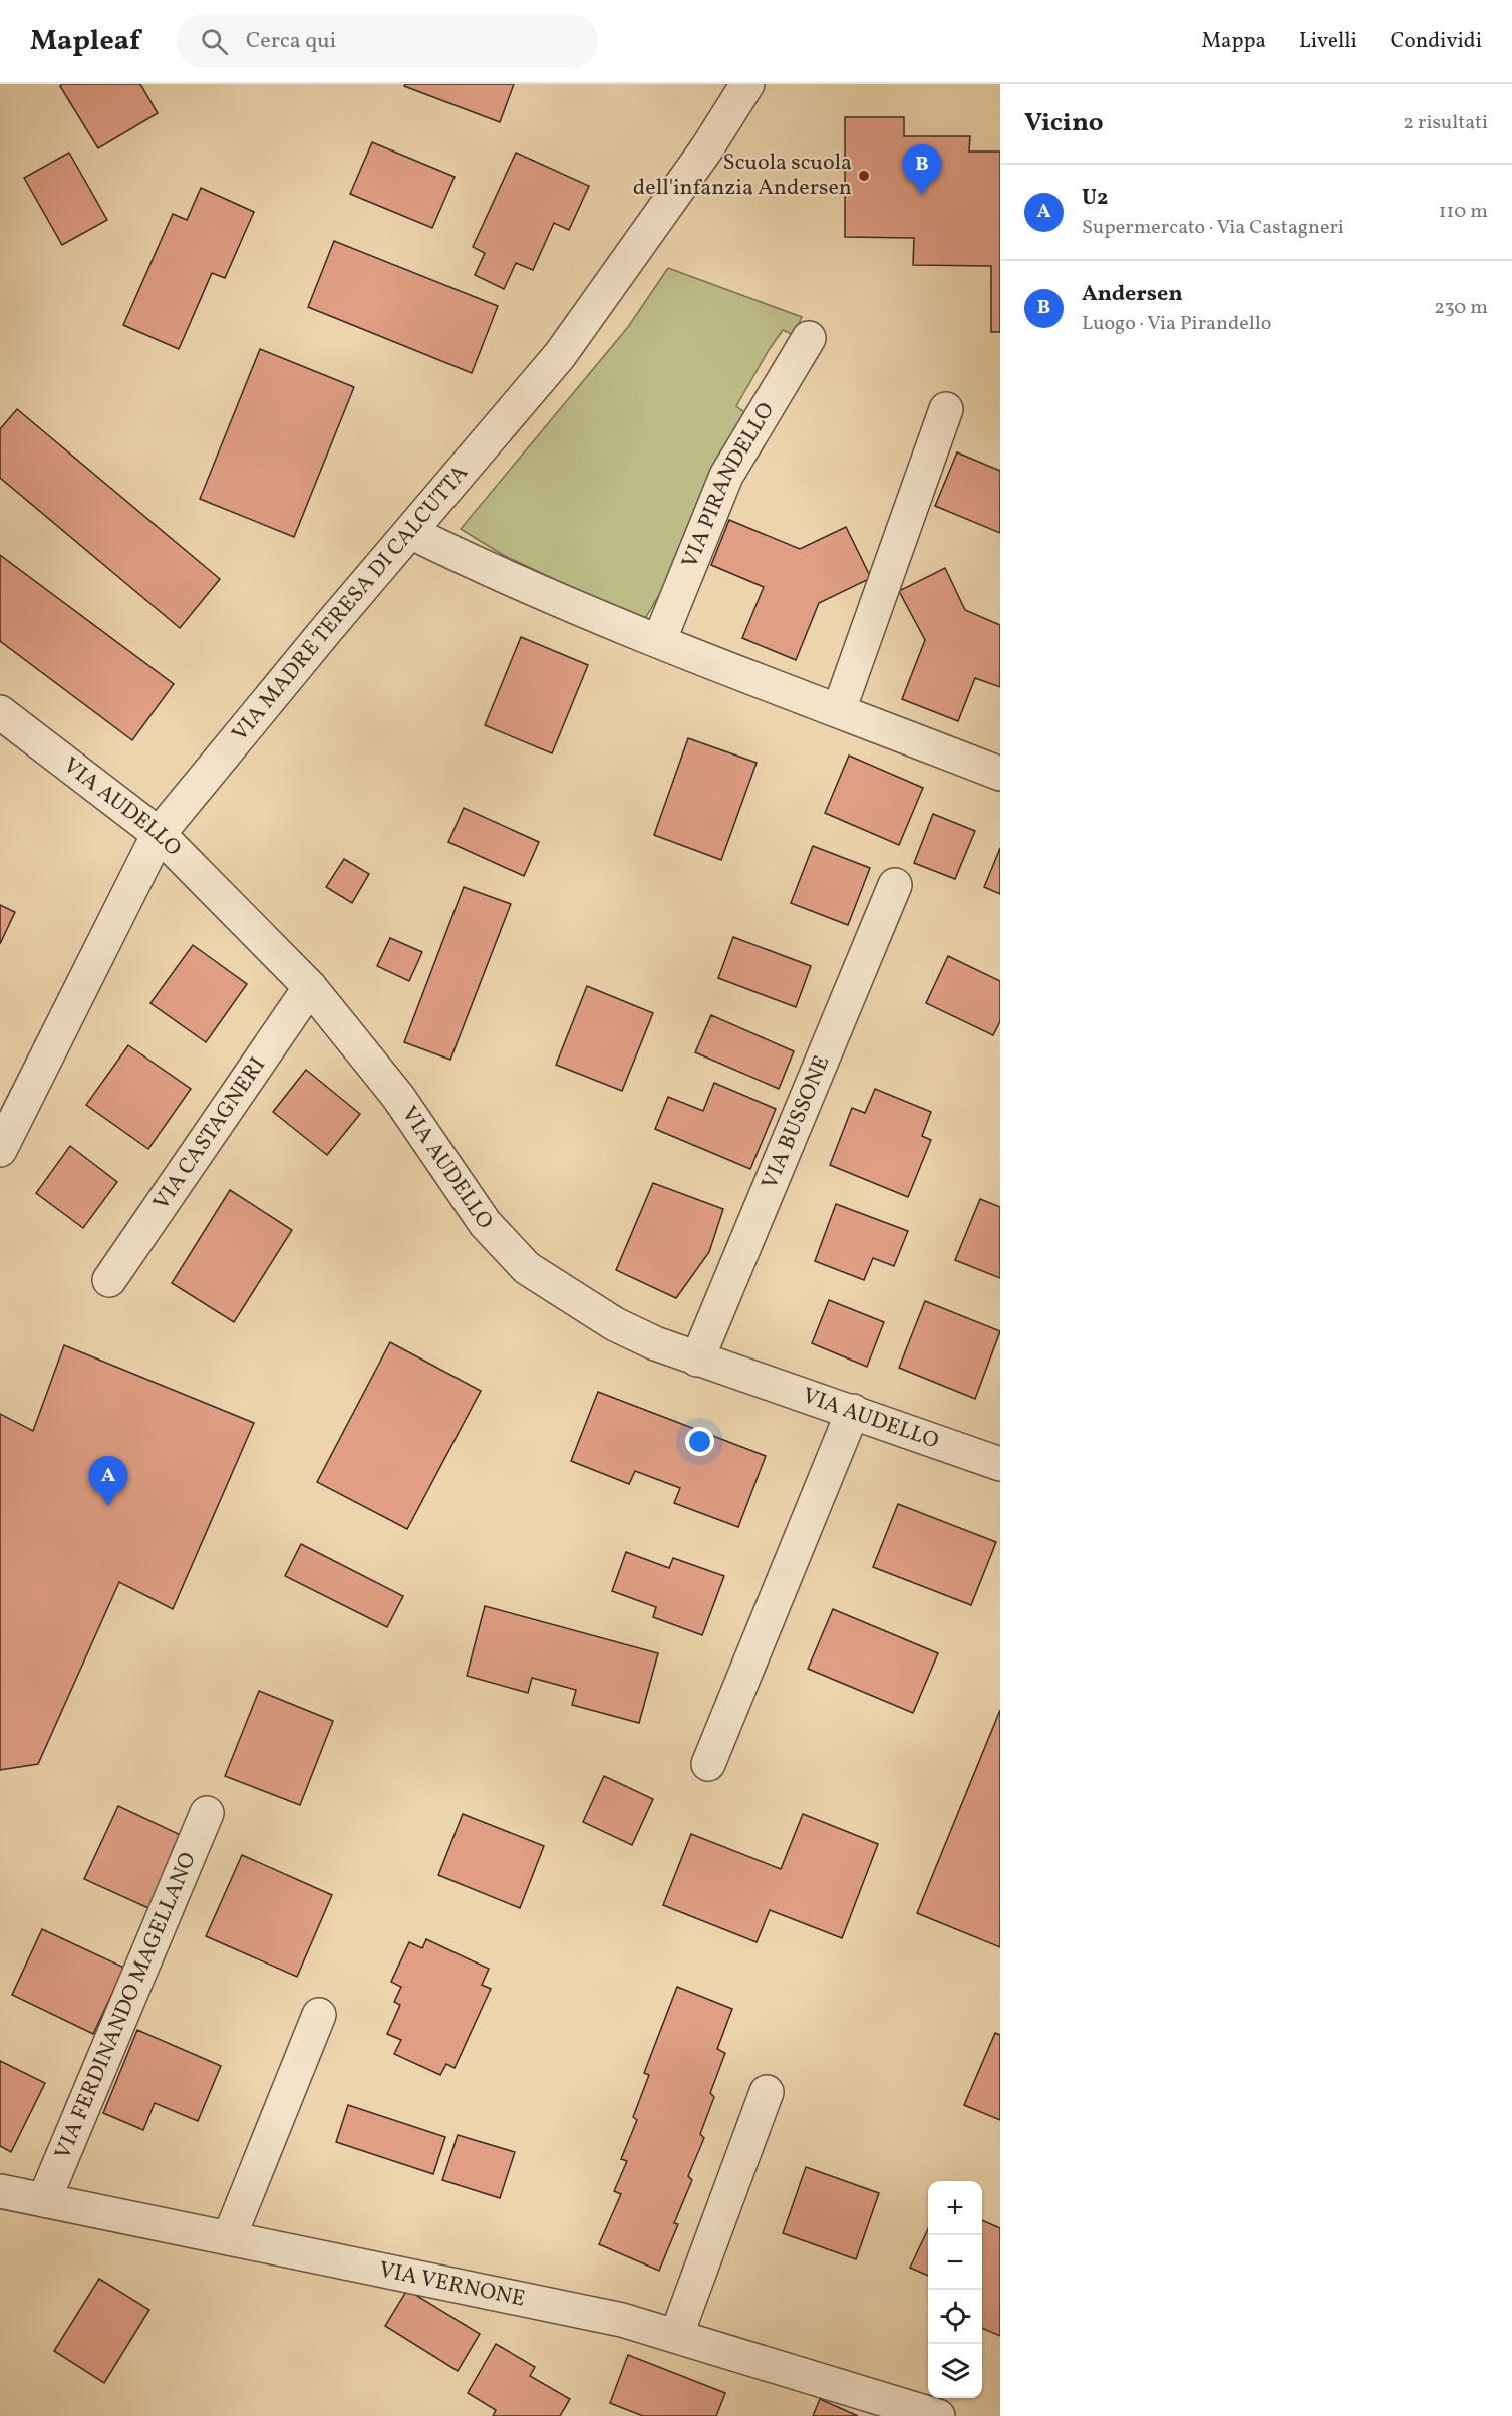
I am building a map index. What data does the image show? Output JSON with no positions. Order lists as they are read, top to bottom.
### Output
{
  "streets": {
    "street": [
      "VIA PIRANDELLO",
      "VIA MADRE TERESA DI CALCUTTA",
      "VIA AUDELLO",
      "VIA BUSSONE",
      "VIA CASTAGNERI",
      "VIA FERDINANDO MAGELLANO",
      "VIA VERNONE"
    ]
  },
  "crossings": [
    ["VIA MADRE TERESA DI CALCUTTA", "VIA AUDELLO"],
    ["VIA AUDELLO", "VIA BUSSONE"],
    ["VIA AUDELLO", "VIA CASTAGNERI"],
    ["VIA FERDINANDO MAGELLANO", "VIA VERNONE"]
  ],
  "places": ["Scuola scuola dell'infanzia Andersen"],
  "page": {
    "header": "Mapleaf",
    "search": "Cerca qui",
    "nav": ["Mappa", "Livelli", "Condividi"],
    "heading": ["Vicino", "2 risultati"],
    "pins": ["B", "A"],
    "list": [
      {
        "mark": "A",
        "name": "U2",
        "note": "Supermercato · Via Castagneri",
        "value": "110 m"
      },
      {
        "mark": "B",
        "name": "Andersen",
        "note": "Luogo · Via Pirandello",
        "value": "230 m"
      }
    ],
    "map_buttons": ["+", "−"]
  }
}
